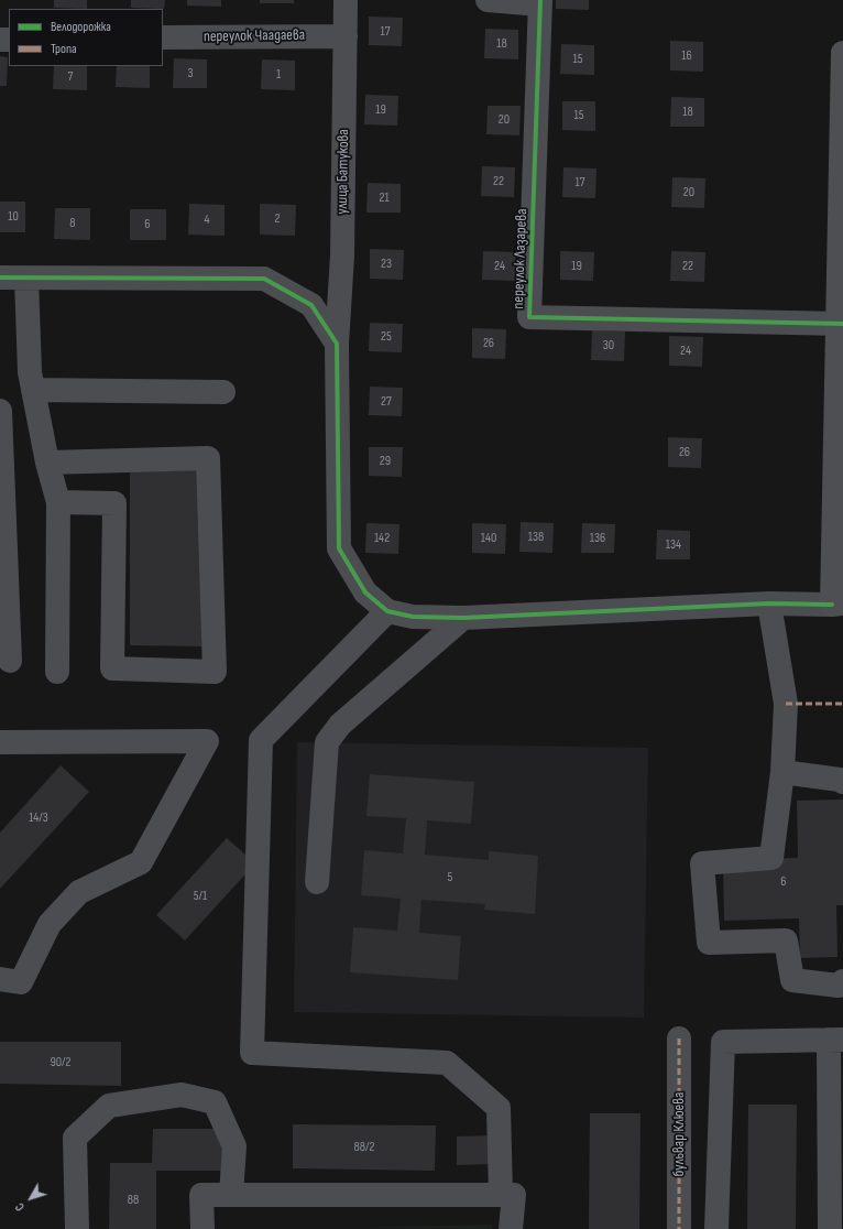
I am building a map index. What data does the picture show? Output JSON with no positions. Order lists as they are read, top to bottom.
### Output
{
  "streets": {
    "street": [
      "переулок Чаадаева",
      "улица Батукова",
      "переулок Лазарева",
      "бульвар Клюева"
    ]
  },
  "crossings": [
    ["переулок Чаадаева", "улица Батукова"]
  ],
  "house_numbers": [
    "17",
    "18",
    "16",
    "15",
    "3",
    "1",
    "7",
    "19",
    "18",
    "15",
    "20",
    "22",
    "17",
    "20",
    "21",
    "10",
    "2",
    "4",
    "8",
    "6",
    "23",
    "24",
    "19",
    "22",
    "25",
    "26",
    "30",
    "24",
    "27",
    "26",
    "29",
    "138",
    "142",
    "140",
    "136",
    "134",
    "14/3",
    "5",
    "6",
    "5/1",
    "90/2",
    "88/2",
    "88"
  ],
  "legend": ["Велодорожка", "Тропа"],
  "north": "bottom left"
}
